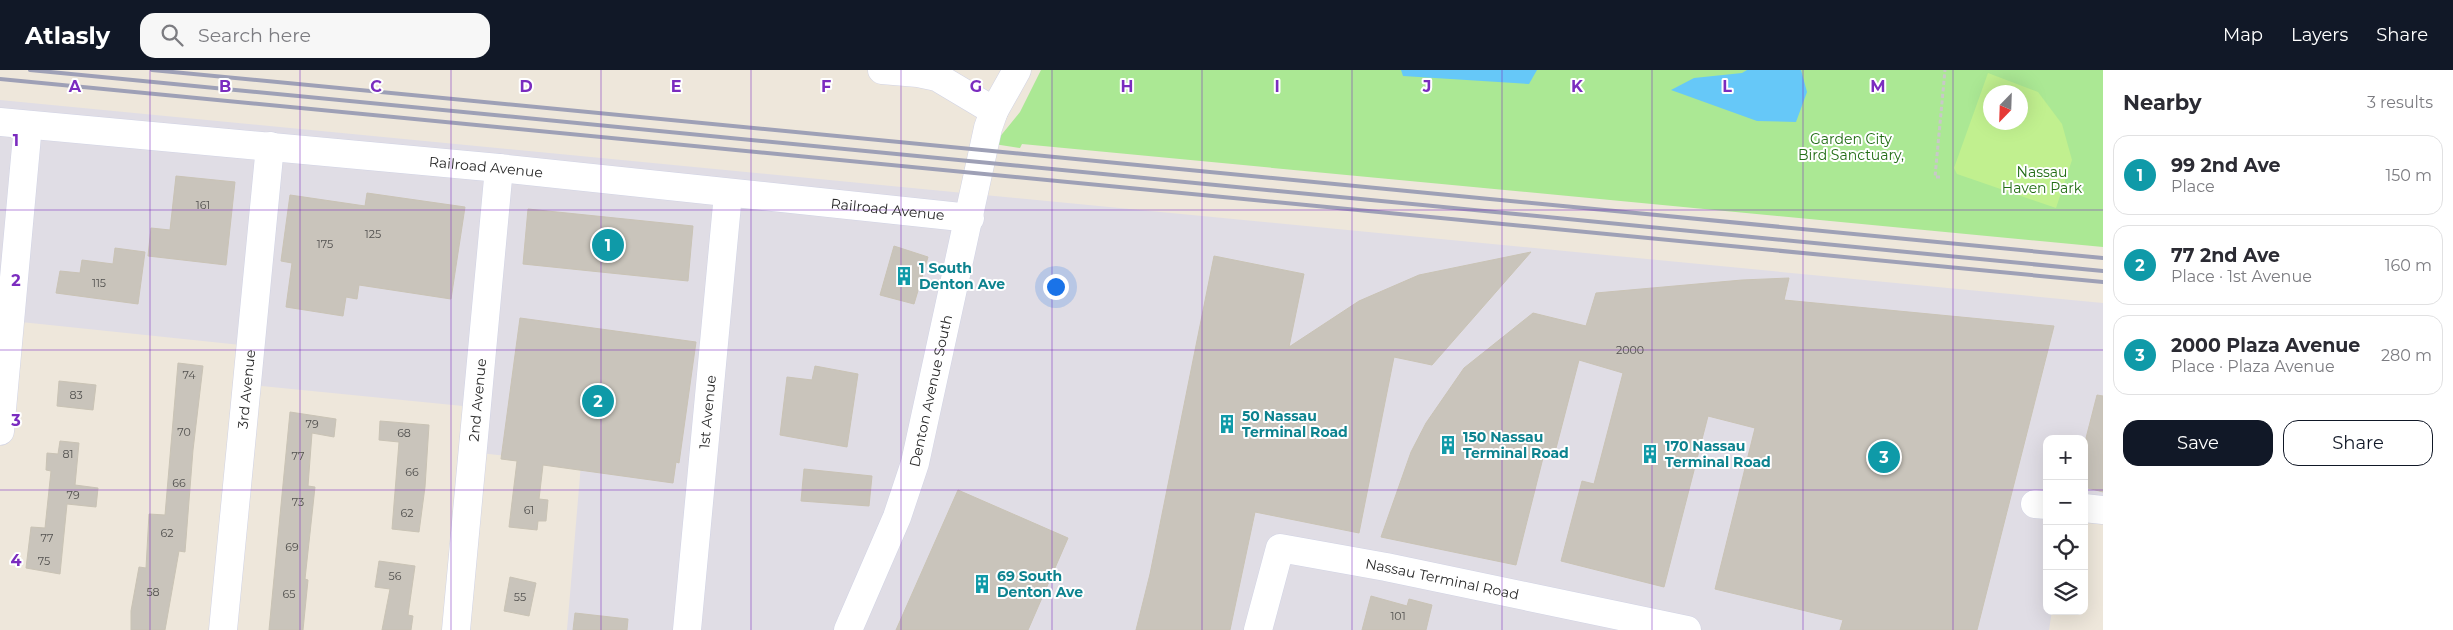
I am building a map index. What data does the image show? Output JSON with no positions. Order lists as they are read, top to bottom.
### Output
{
  "streets": {
    "street": [
      "Railroad Avenue",
      "3rd Avenue",
      "Denton Avenue South",
      "2nd Avenue",
      "1st Avenue",
      "Nassau Terminal Road"
    ]
  },
  "crossings": [
    ["Railroad Avenue", "3rd Avenue"],
    ["Railroad Avenue", "Denton Avenue South"],
    ["Railroad Avenue", "2nd Avenue"],
    ["Railroad Avenue", "1st Avenue"]
  ],
  "parks": ["Garden City Bird Sanctuary,", "Nassau Haven Park"],
  "places": {
    "building": [
      "1 South Denton Ave",
      "50 Nassau Terminal Road",
      "150 Nassau Terminal Road",
      "170 Nassau Terminal Road",
      "69 South Denton Ave"
    ]
  },
  "house_numbers": [
    "161",
    "125",
    "175",
    "115",
    "2000",
    "74",
    "83",
    "79",
    "70",
    "68",
    "81",
    "77",
    "66",
    "66",
    "79",
    "73",
    "61",
    "62",
    "62",
    "77",
    "69",
    "75",
    "56",
    "58",
    "65",
    "55",
    "101"
  ],
  "north": "bottom left",
  "page": {
    "header": "Atlasly",
    "search": "Search here",
    "nav": ["Map", "Layers", "Share"],
    "heading": ["Nearby", "3 results"],
    "list": [
      {
        "mark": "1",
        "name": "99 2nd Ave",
        "note": "Place",
        "value": "150 m"
      },
      {
        "mark": "2",
        "name": "77 2nd Ave",
        "note": "Place · 1st Avenue",
        "value": "160 m"
      },
      {
        "mark": "3",
        "name": "2000 Plaza Avenue",
        "note": "Place · Plaza Avenue",
        "value": "280 m"
      }
    ],
    "pins": ["1", "2", "3"],
    "buttons": ["Save", "Share"],
    "map_buttons": ["+", "−"]
  },
  "grid": {
    "columns": [
      "A",
      "B",
      "C",
      "D",
      "E",
      "F",
      "G",
      "H",
      "I",
      "J",
      "K",
      "L",
      "M"
    ],
    "rows": [
      "1",
      "2",
      "3",
      "4"
    ]
  }
}
